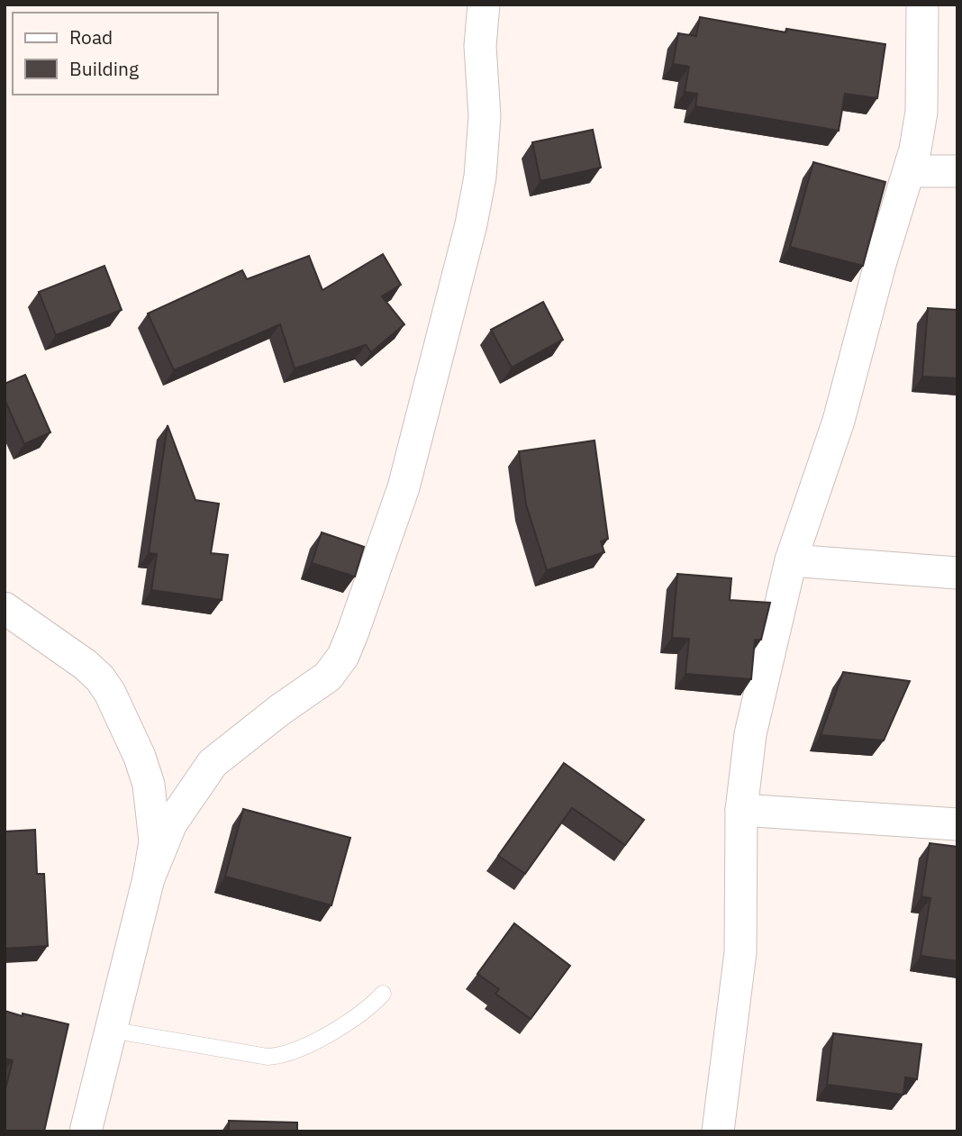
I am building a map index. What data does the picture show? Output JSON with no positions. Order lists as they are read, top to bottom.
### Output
{
  "legend": ["Road", "Building"]
}
